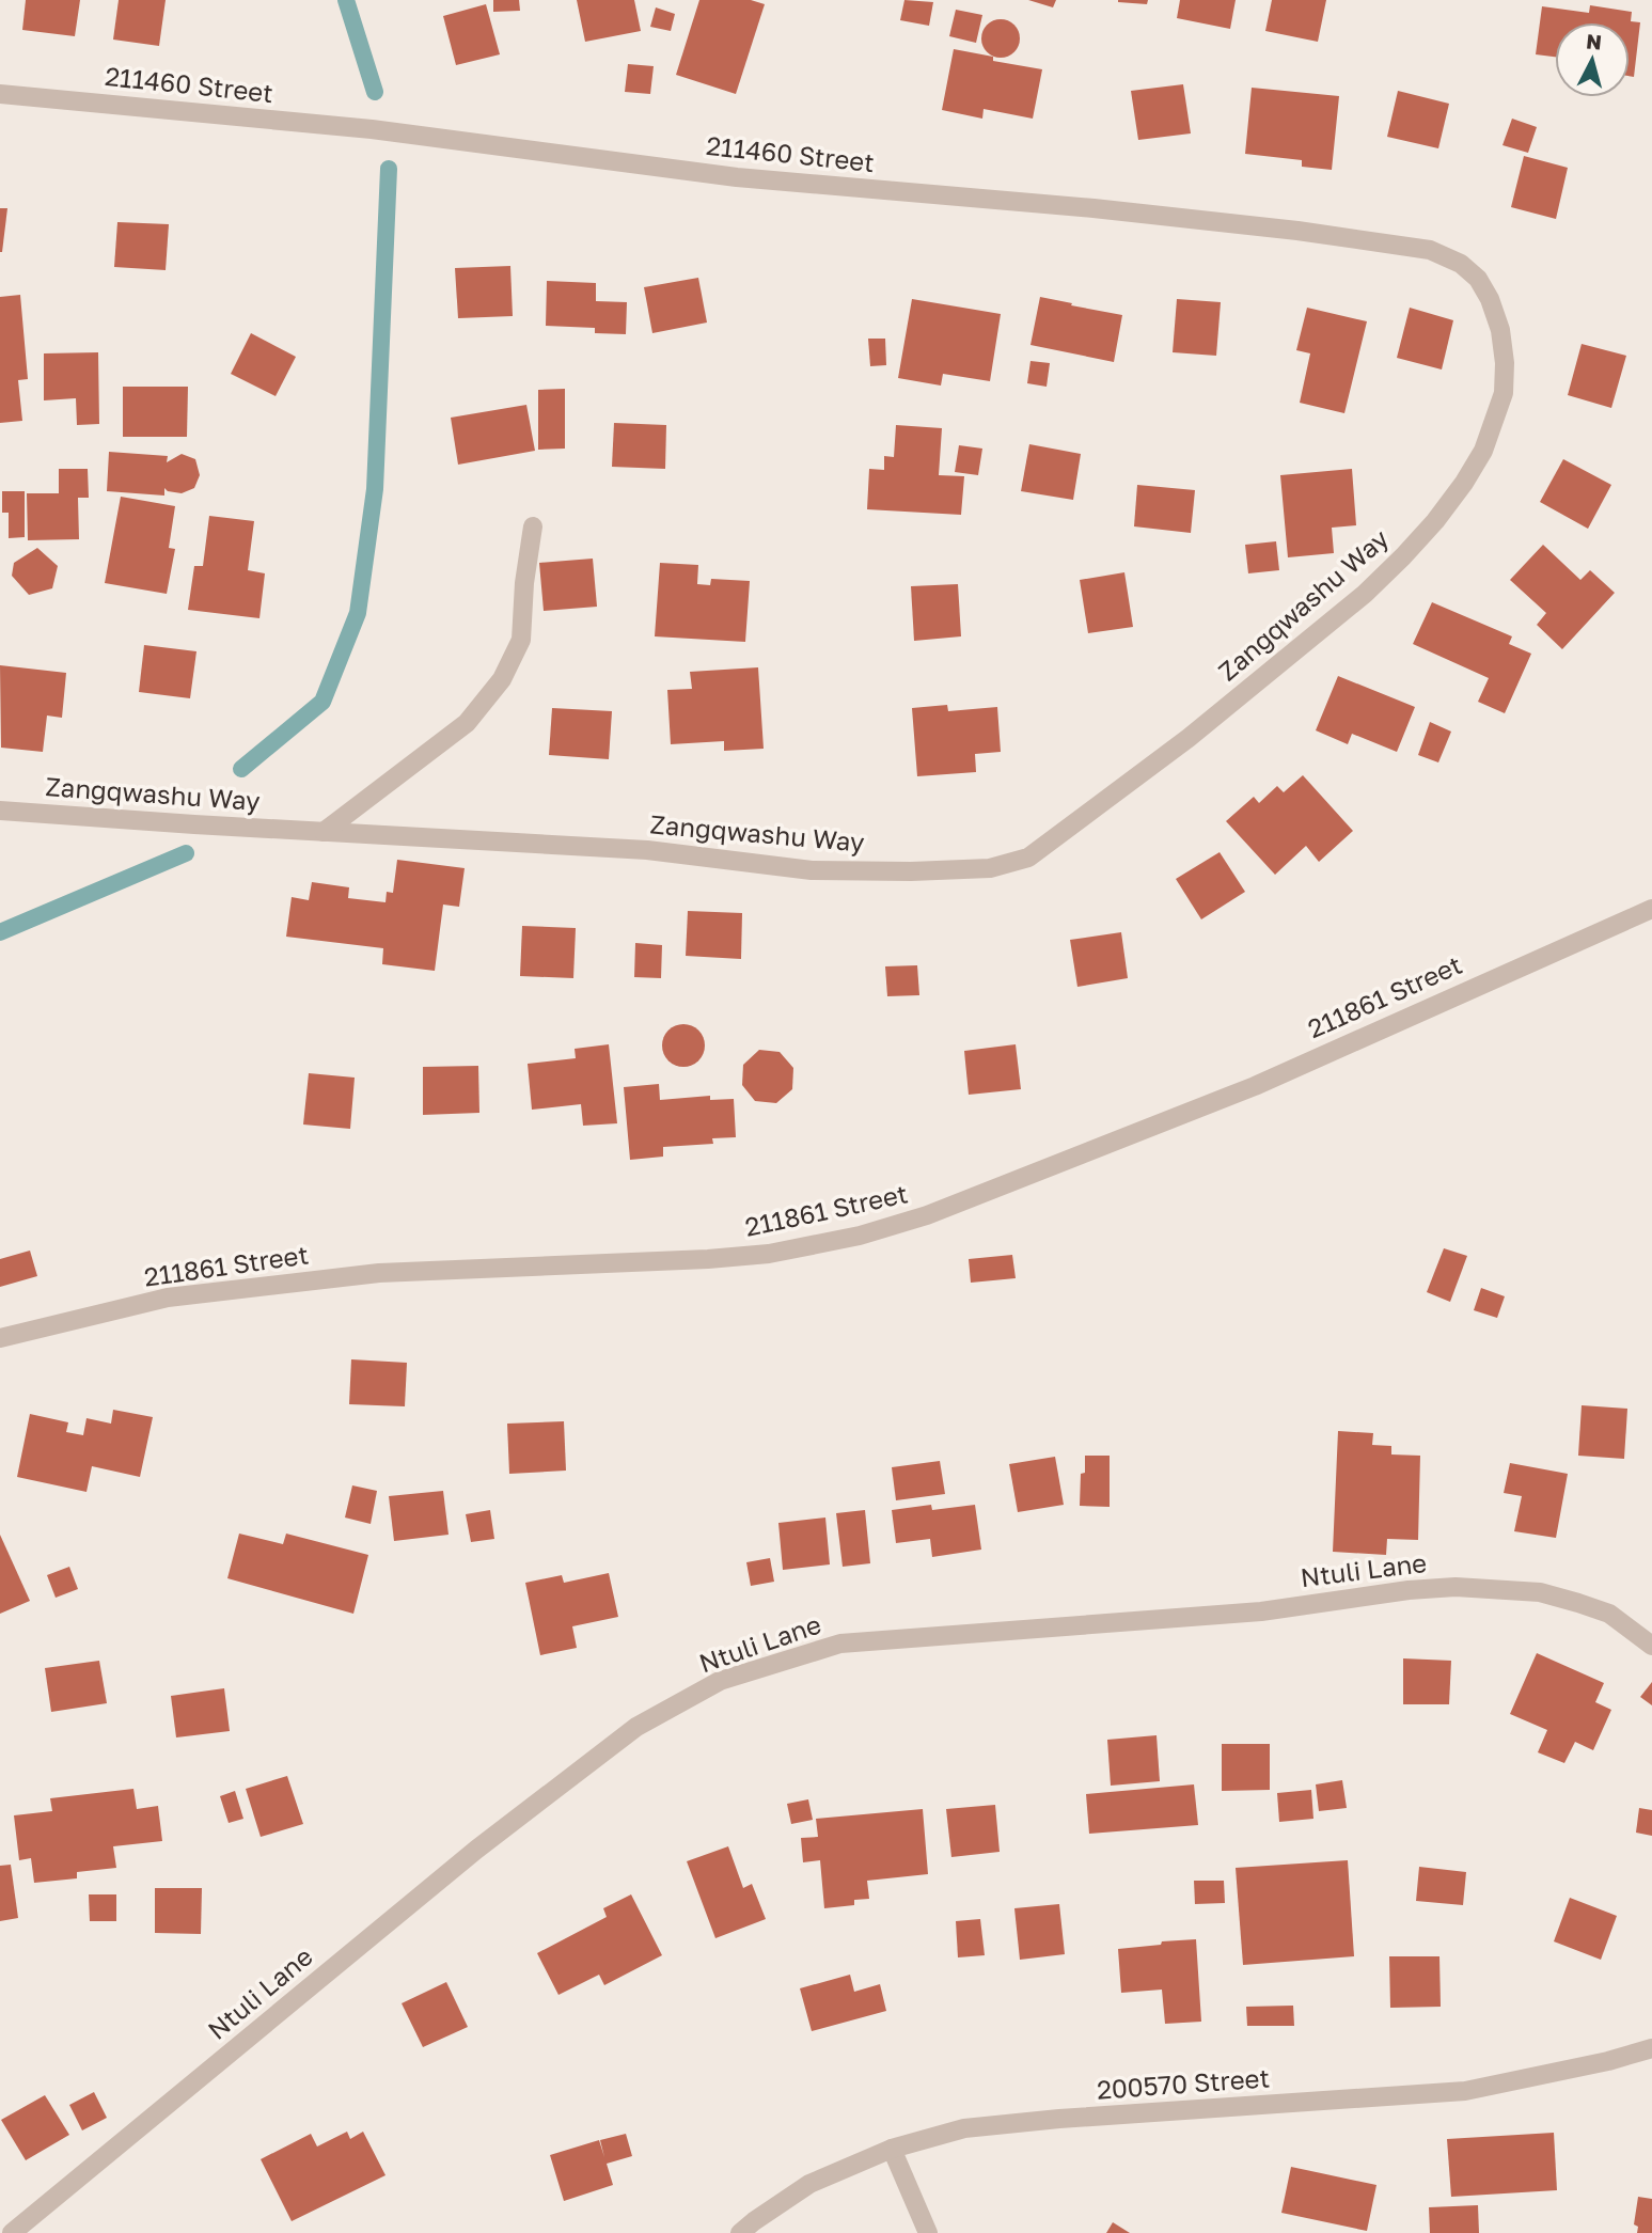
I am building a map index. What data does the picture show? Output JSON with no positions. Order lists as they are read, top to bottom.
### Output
{
  "streets": {
    "street": [
      "211460 Street",
      "Zangqwashu Way",
      "211861 Street",
      "Ntuli Lane",
      "200570 Street"
    ]
  },
  "crossings": [
    ["211460 Street", "Zangqwashu Way"]
  ],
  "north": "top"
}
